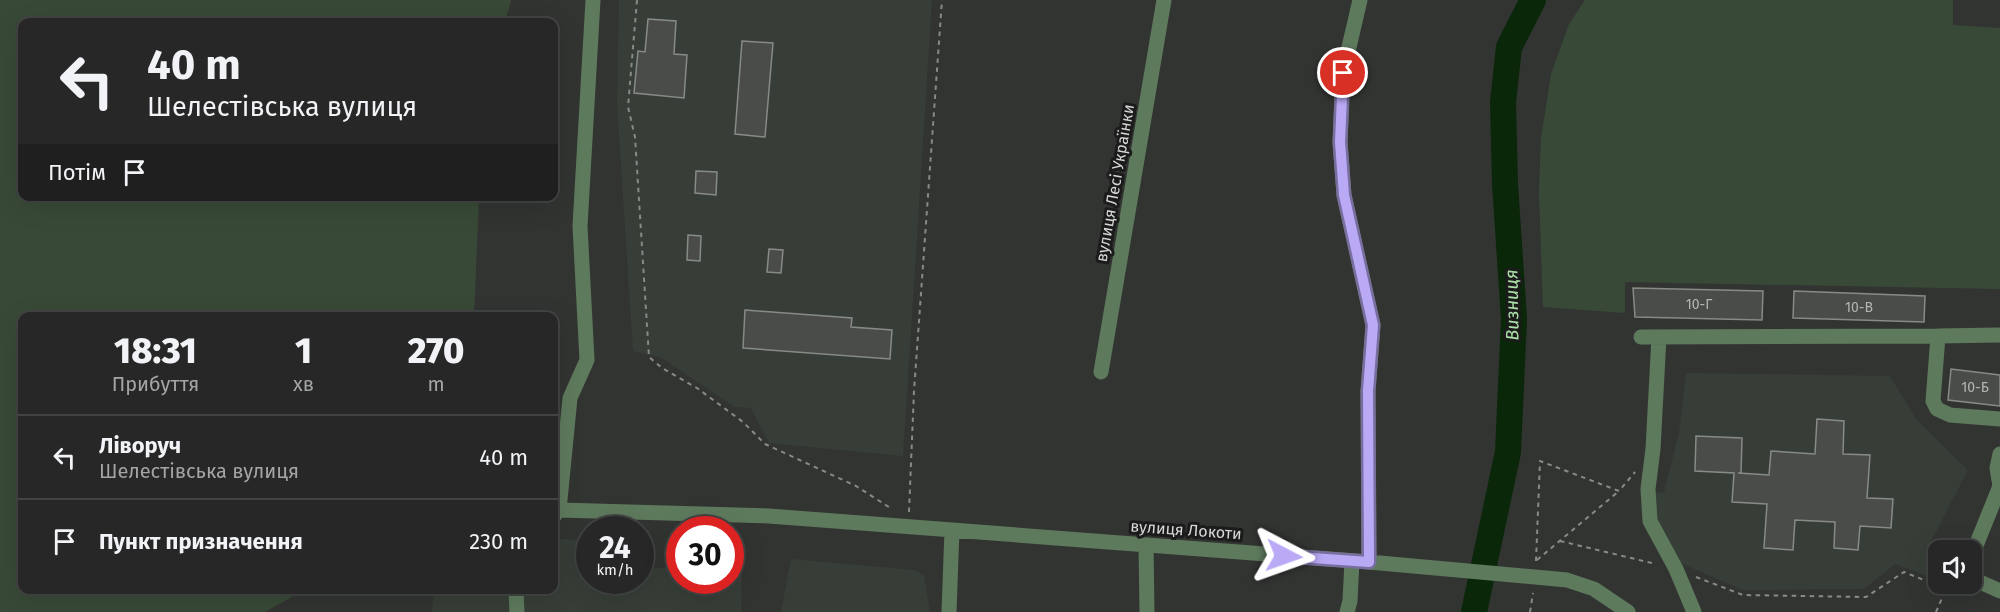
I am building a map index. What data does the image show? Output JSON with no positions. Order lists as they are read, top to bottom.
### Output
{
  "streets": {
    "street": ["вулиця Лесі Українки", "вулиця Локоти"]
  },
  "water": ["Визниця"],
  "house_numbers": ["10-Г", "10-В", "10-Б"],
  "page": {
    "turn": ["40 m", "Шелестівська вулиця"],
    "then": "Потім",
    "eta": [
      "18:31",
      "Прибуття",
      "1",
      "хв",
      "270",
      "m"
    ],
    "list": [
      {
        "name": "Ліворуч",
        "note": "Шелестівська вулиця",
        "value": "40 m"
      },
      {
        "name": "Пункт призначення",
        "value": "230 m"
      }
    ],
    "speed": "24 km/h",
    "limit": "30"
  }
}
